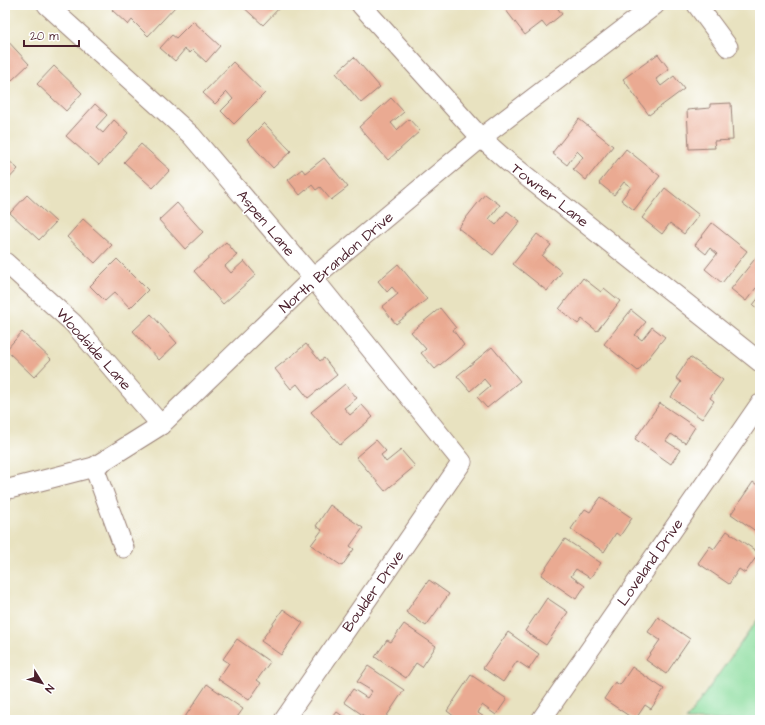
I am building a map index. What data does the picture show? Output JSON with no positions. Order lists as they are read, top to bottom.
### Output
{
  "streets": {
    "street": [
      "Towner Lane",
      "Aspen Lane",
      "North Brandon Drive",
      "Woodside Lane",
      "Loveland Drive",
      "Boulder Drive"
    ]
  },
  "crossings": [
    ["Towner Lane", "North Brandon Drive"],
    ["Aspen Lane", "North Brandon Drive"],
    ["Aspen Lane", "Boulder Drive"],
    ["North Brandon Drive", "Woodside Lane"]
  ],
  "scale_bar": "20 m",
  "north": "bottom right"
}
